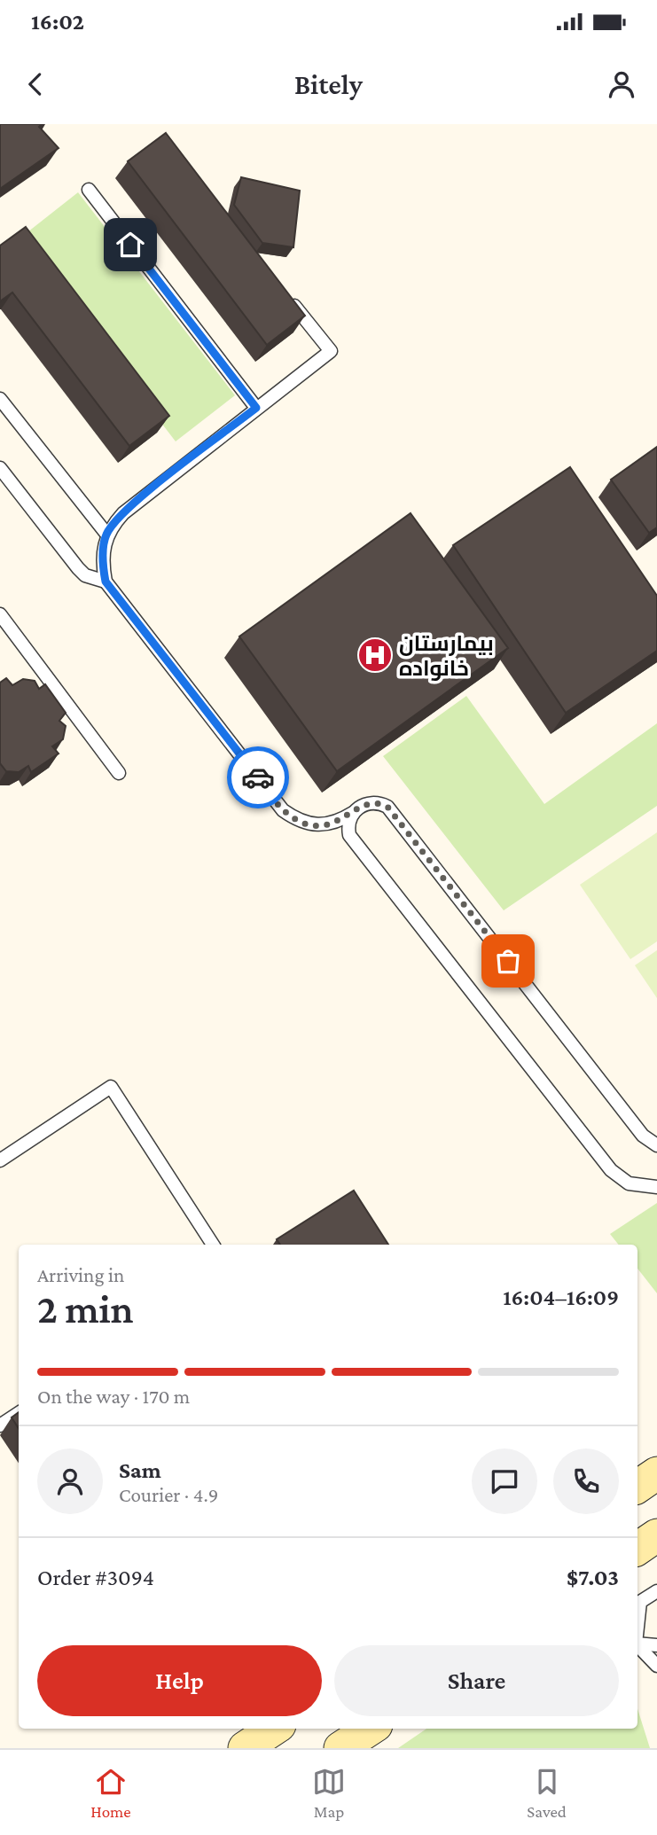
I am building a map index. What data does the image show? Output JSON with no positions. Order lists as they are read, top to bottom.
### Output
{
  "places": {
    "hospital": ["بیمارستان خانواده"]
  },
  "page": {
    "status": "16:02",
    "header": "Bitely",
    "heading": ["2 min", "Arriving in", "16:04–16:09"],
    "panel": [
      "Sam",
      "Courier · 4.9",
      "Order #3094",
      "$7.03"
    ],
    "bar": "On the way · 170 m",
    "buttons": ["Help", "Share"],
    "tabs": ["Home", "Map", "Saved"]
  }
}
